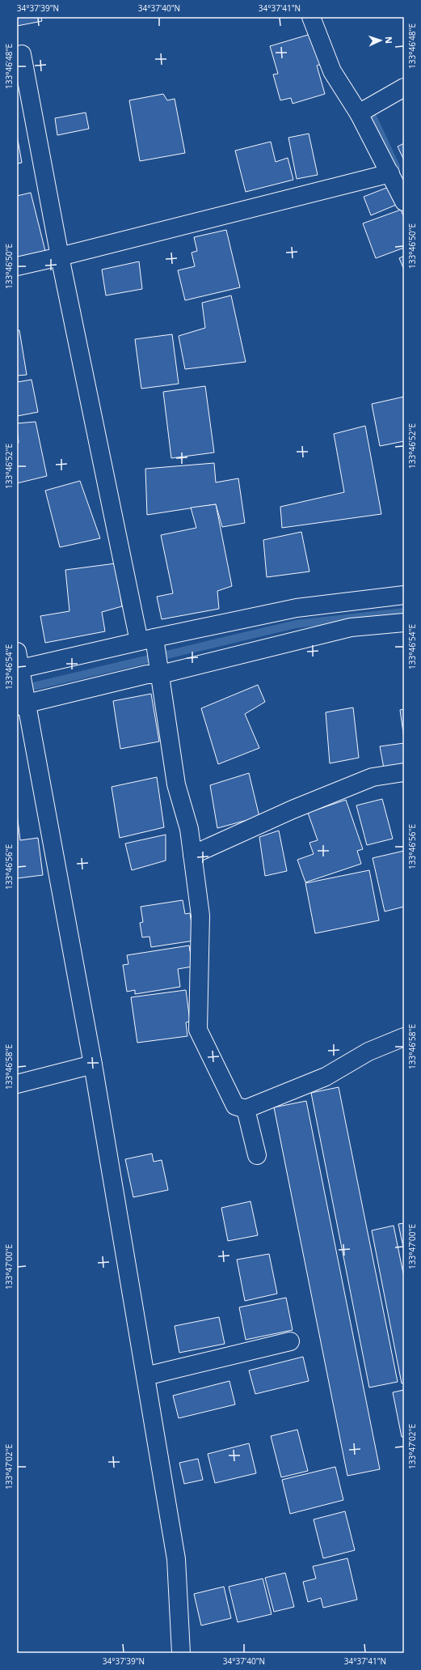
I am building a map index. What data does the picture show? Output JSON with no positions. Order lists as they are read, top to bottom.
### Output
{
  "north": "right",
  "coordinates": [
    "34°37'39\"N",
    "34°37'40\"N",
    "34°37'41\"N",
    "133°46'48\"E",
    "133°46'50\"E",
    "133°46'52\"E",
    "133°46'54\"E",
    "133°46'56\"E",
    "133°46'58\"E",
    "133°47'00\"E",
    "133°47'02\"E"
  ]
}
